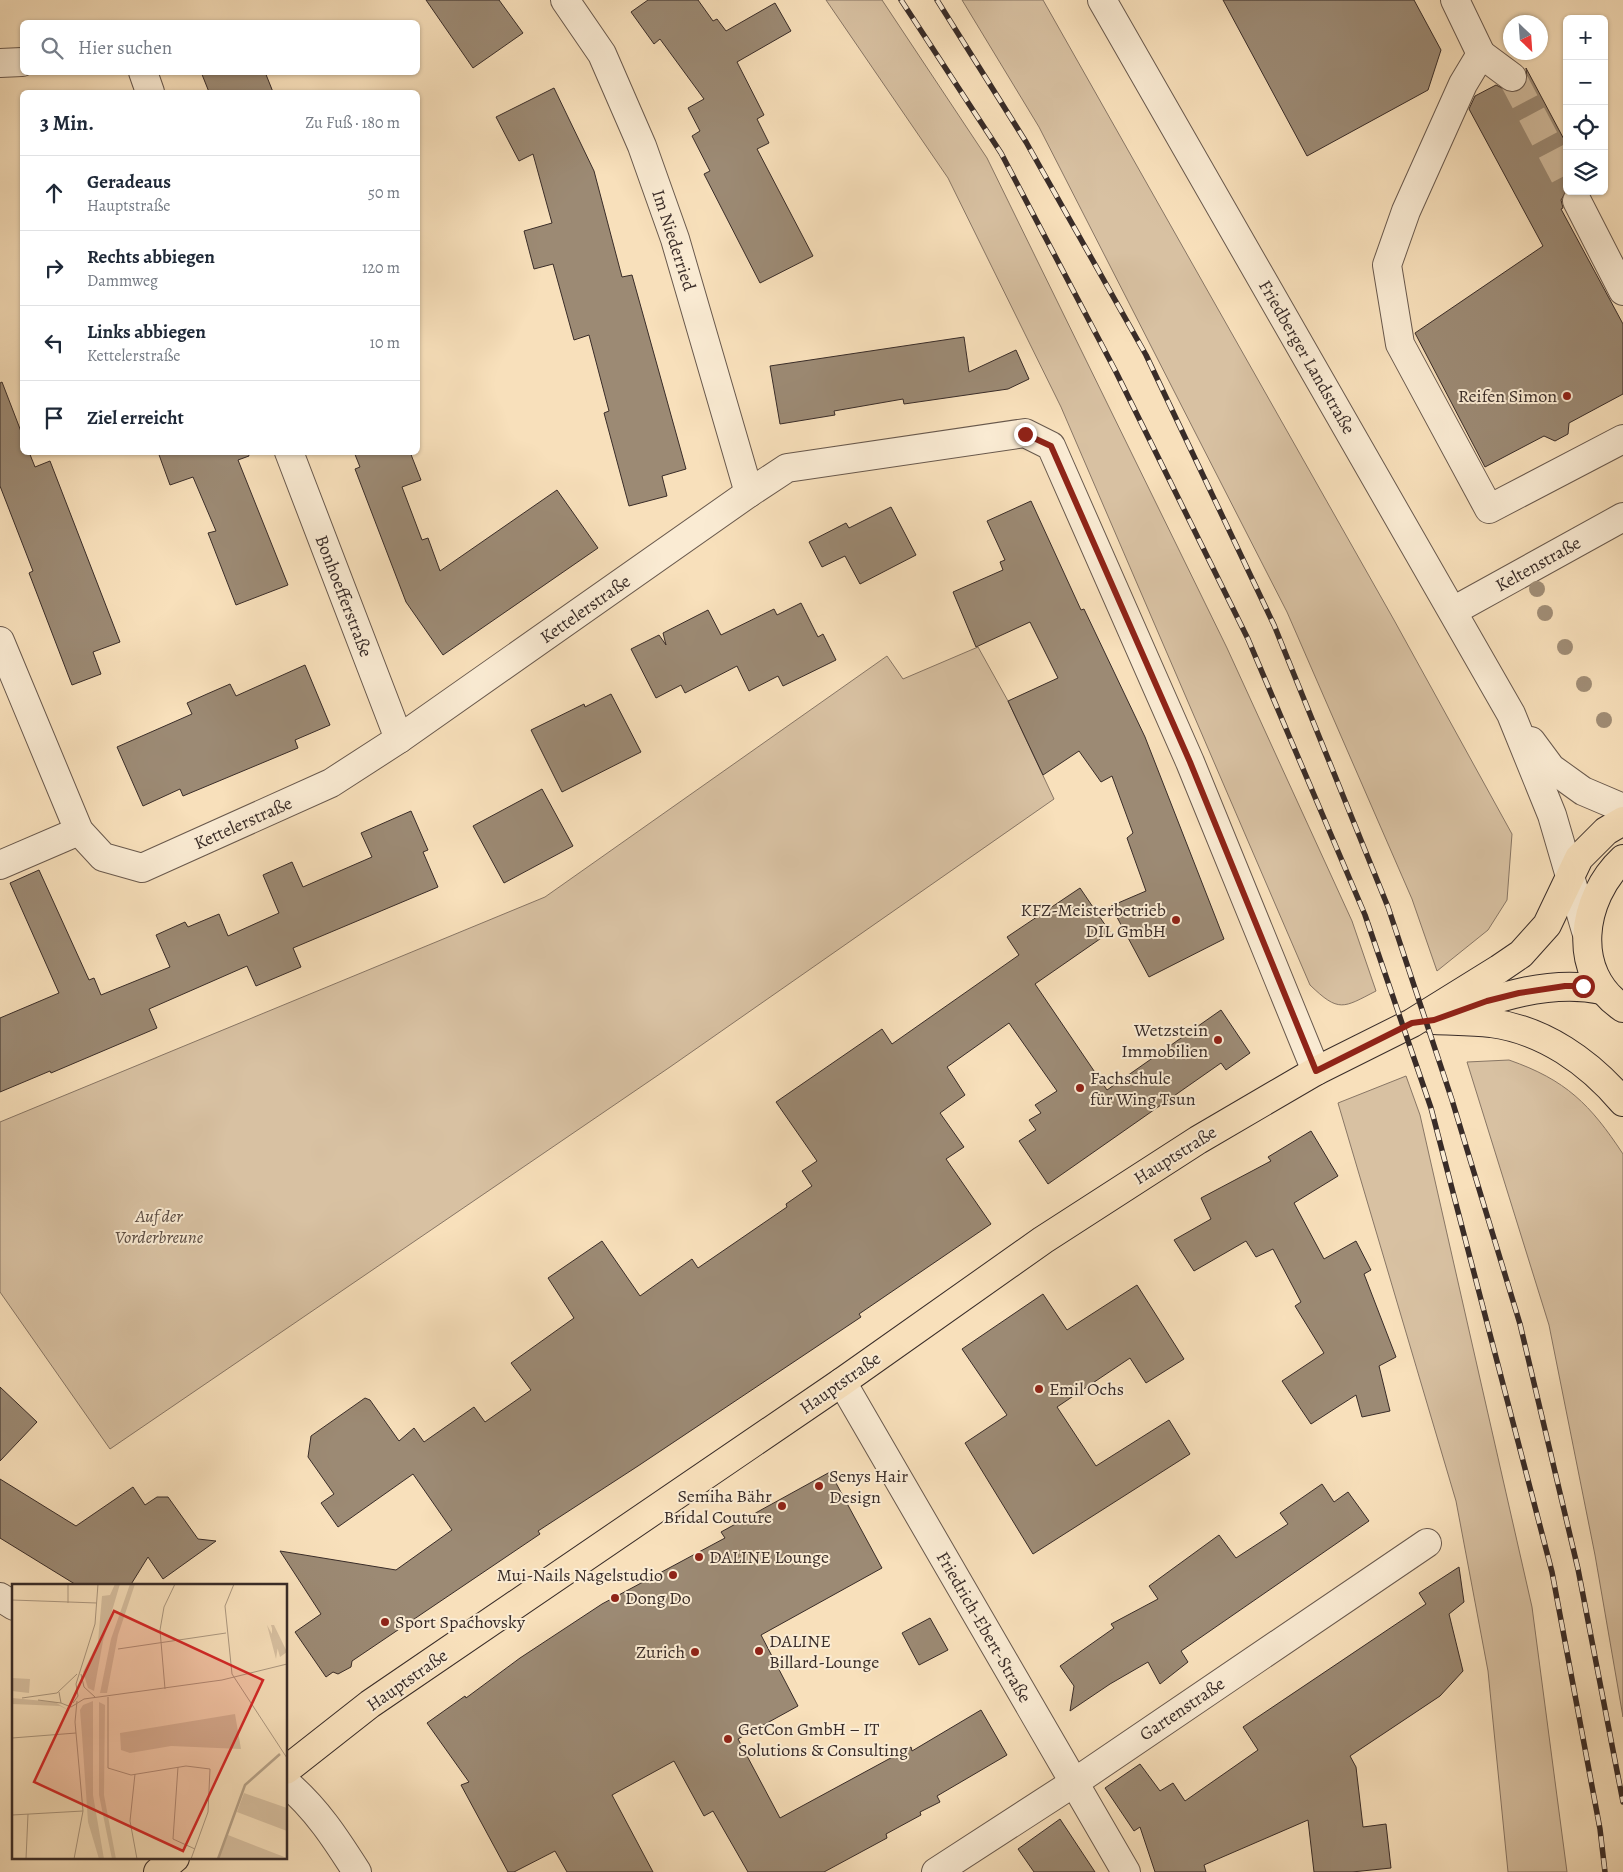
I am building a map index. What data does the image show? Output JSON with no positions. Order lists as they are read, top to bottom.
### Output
{
  "streets": {
    "main road": ["Friedberger Landstraße", "Hauptstraße"],
    "street": [
      "Im Niederried",
      "Keltenstraße",
      "Bonhoefferstraße",
      "Kettelerstraße",
      "Friedrich-Ebert-Straße",
      "Gartenstraße"
    ]
  },
  "crossings": [
    ["Im Niederried", "Kettelerstraße"],
    ["Friedberger Landstraße", "Keltenstraße"],
    ["Friedberger Landstraße", "Hauptstraße"],
    ["Bonhoefferstraße", "Kettelerstraße"],
    ["Kettelerstraße", "Hauptstraße"],
    ["Hauptstraße", "Friedrich-Ebert-Straße"],
    ["Friedrich-Ebert-Straße", "Gartenstraße"]
  ],
  "parks": ["Auf der Vorderbreune"],
  "places": [
    "Reifen Simon",
    "KFZ-Meisterbetrieb DIL GmbH",
    "Wetzstein Immobilien",
    "Fachschule für Wing Tsun",
    "Emil Ochs",
    "Senys Hair Design",
    "Semiha Bähr Bridal Couture",
    "DALINE Lounge",
    "Mui-Nails Nagelstudio",
    "Dong Do",
    "Sport Spachovsky",
    "DALINE Billard-Lounge",
    "Zurich",
    "GetCon GmbH – IT Solutions & Consulting"
  ],
  "north": "bottom right",
  "page": {
    "map_buttons": ["+", "−"],
    "search": "Hier suchen",
    "heading": ["3 Min.", "Zu Fuß · 180 m"],
    "list": [
      ["Geradeaus", "Hauptstraße", "50 m"],
      ["Rechts abbiegen", "Dammweg", "120 m"],
      ["Links abbiegen", "Kettelerstraße", "10 m"],
      "Ziel erreicht"
    ]
  }
}
